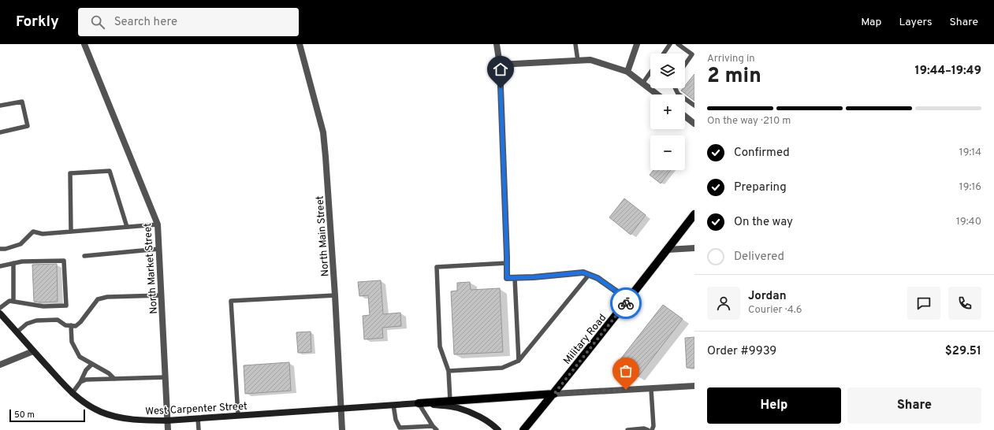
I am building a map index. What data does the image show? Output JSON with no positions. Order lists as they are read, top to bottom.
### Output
{
  "streets": {
    "main road": ["Military Road", "West Carpenter Street"],
    "street": ["North Main Street", "North Market Street"]
  },
  "crossings": [
    ["North Main Street", "West Carpenter Street"],
    ["North Market Street", "West Carpenter Street"]
  ],
  "scale_bar": "50 m",
  "page": {
    "header": "Forkly",
    "search": "Search here",
    "nav": ["Map", "Layers", "Share"],
    "heading": ["2 min", "Arriving in", "19:44–19:49"],
    "panel": [
      "Jordan",
      "Courier · 4.6",
      "Order #9939",
      "$29.51"
    ],
    "map_buttons": ["+", "−"],
    "bar": "On the way · 210 m",
    "list": [
      ["Confirmed", "19:14"],
      ["Preparing", "19:16"],
      ["On the way", "19:40"],
      "Delivered"
    ],
    "buttons": ["Help", "Share"],
    "scale": "50 m"
  }
}
